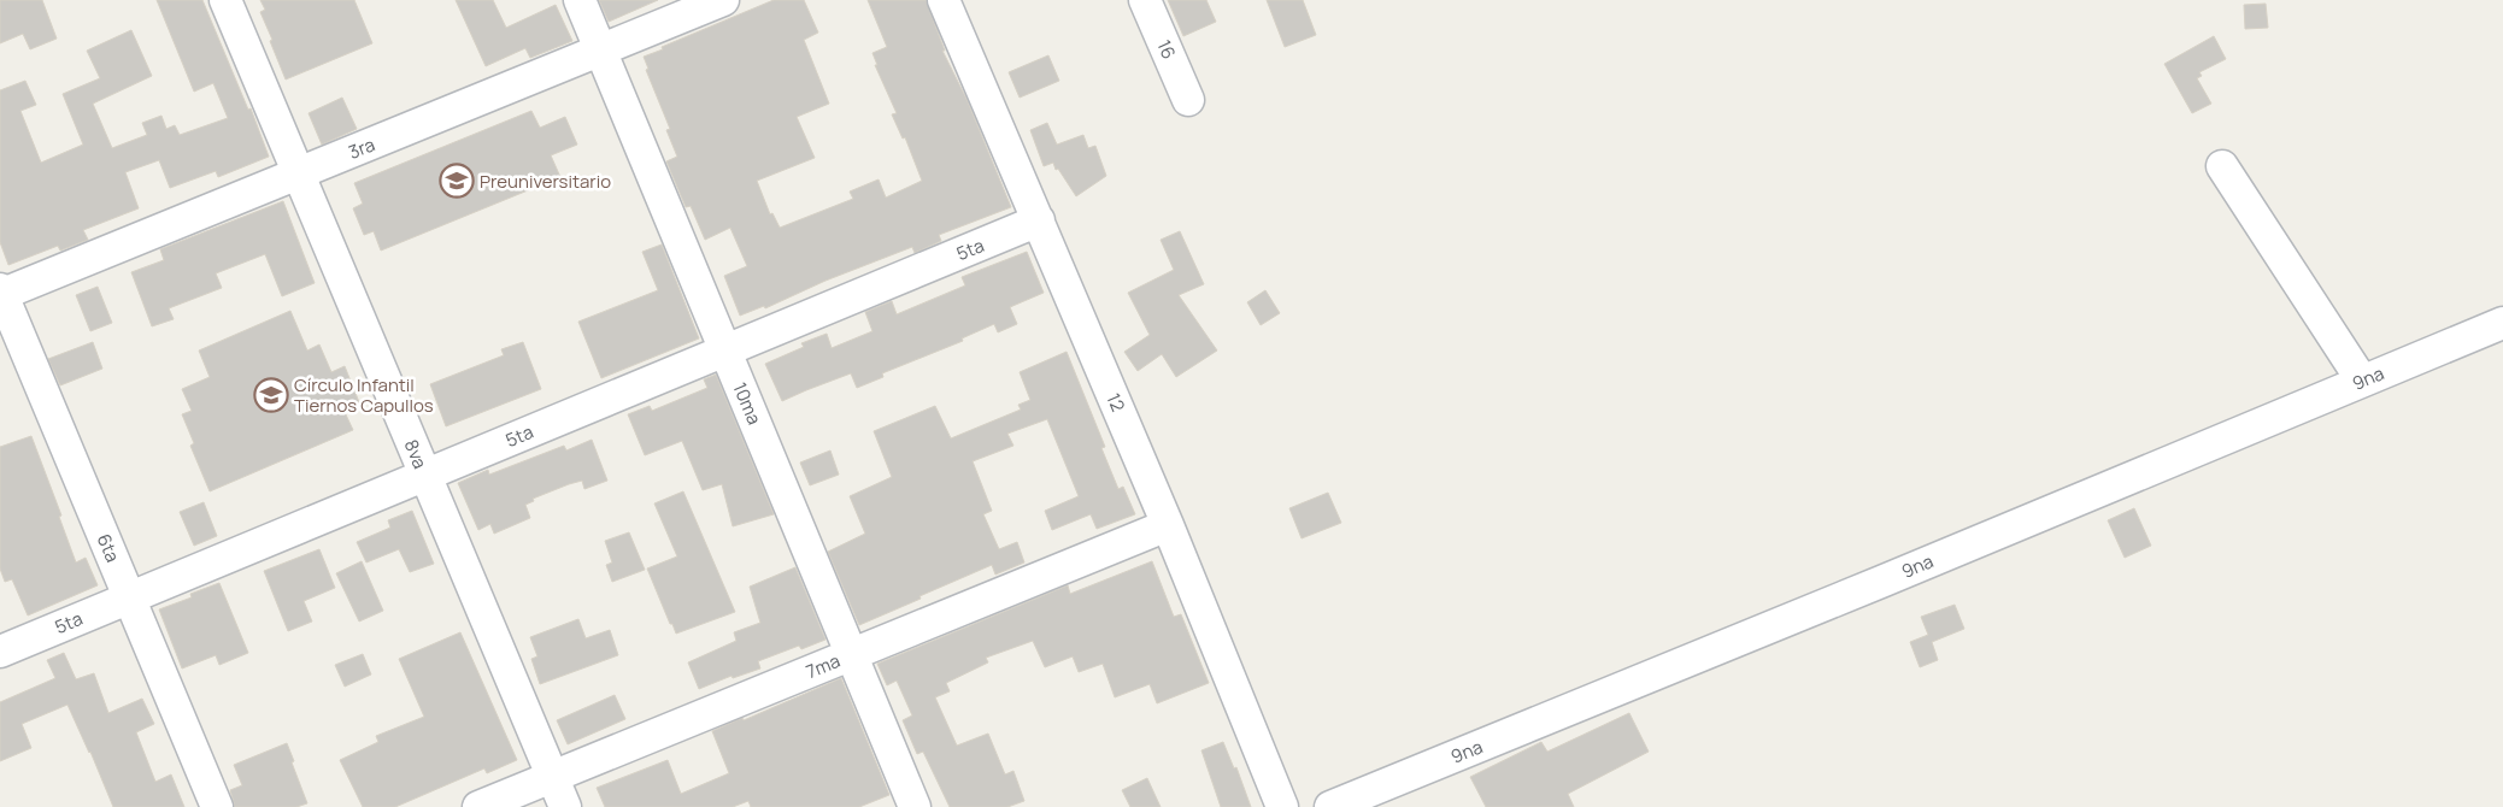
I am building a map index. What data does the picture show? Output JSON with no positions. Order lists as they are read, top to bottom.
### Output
{
  "streets": {
    "street": [
      "16",
      "3ra",
      "5ta",
      "9na",
      "12",
      "10ma",
      "8va",
      "6ta",
      "7ma"
    ]
  },
  "crossings": [
    ["3ra", "10ma"],
    ["3ra", "8va"],
    ["3ra", "6ta"],
    ["5ta", "12"],
    ["5ta", "10ma"],
    ["5ta", "8va"],
    ["5ta", "6ta"],
    ["12", "7ma"],
    ["10ma", "7ma"],
    ["8va", "7ma"]
  ],
  "places": {
    "school or university": ["Preuniversitario", "Círculo Infantil Tiernos Capullos"]
  }
}
